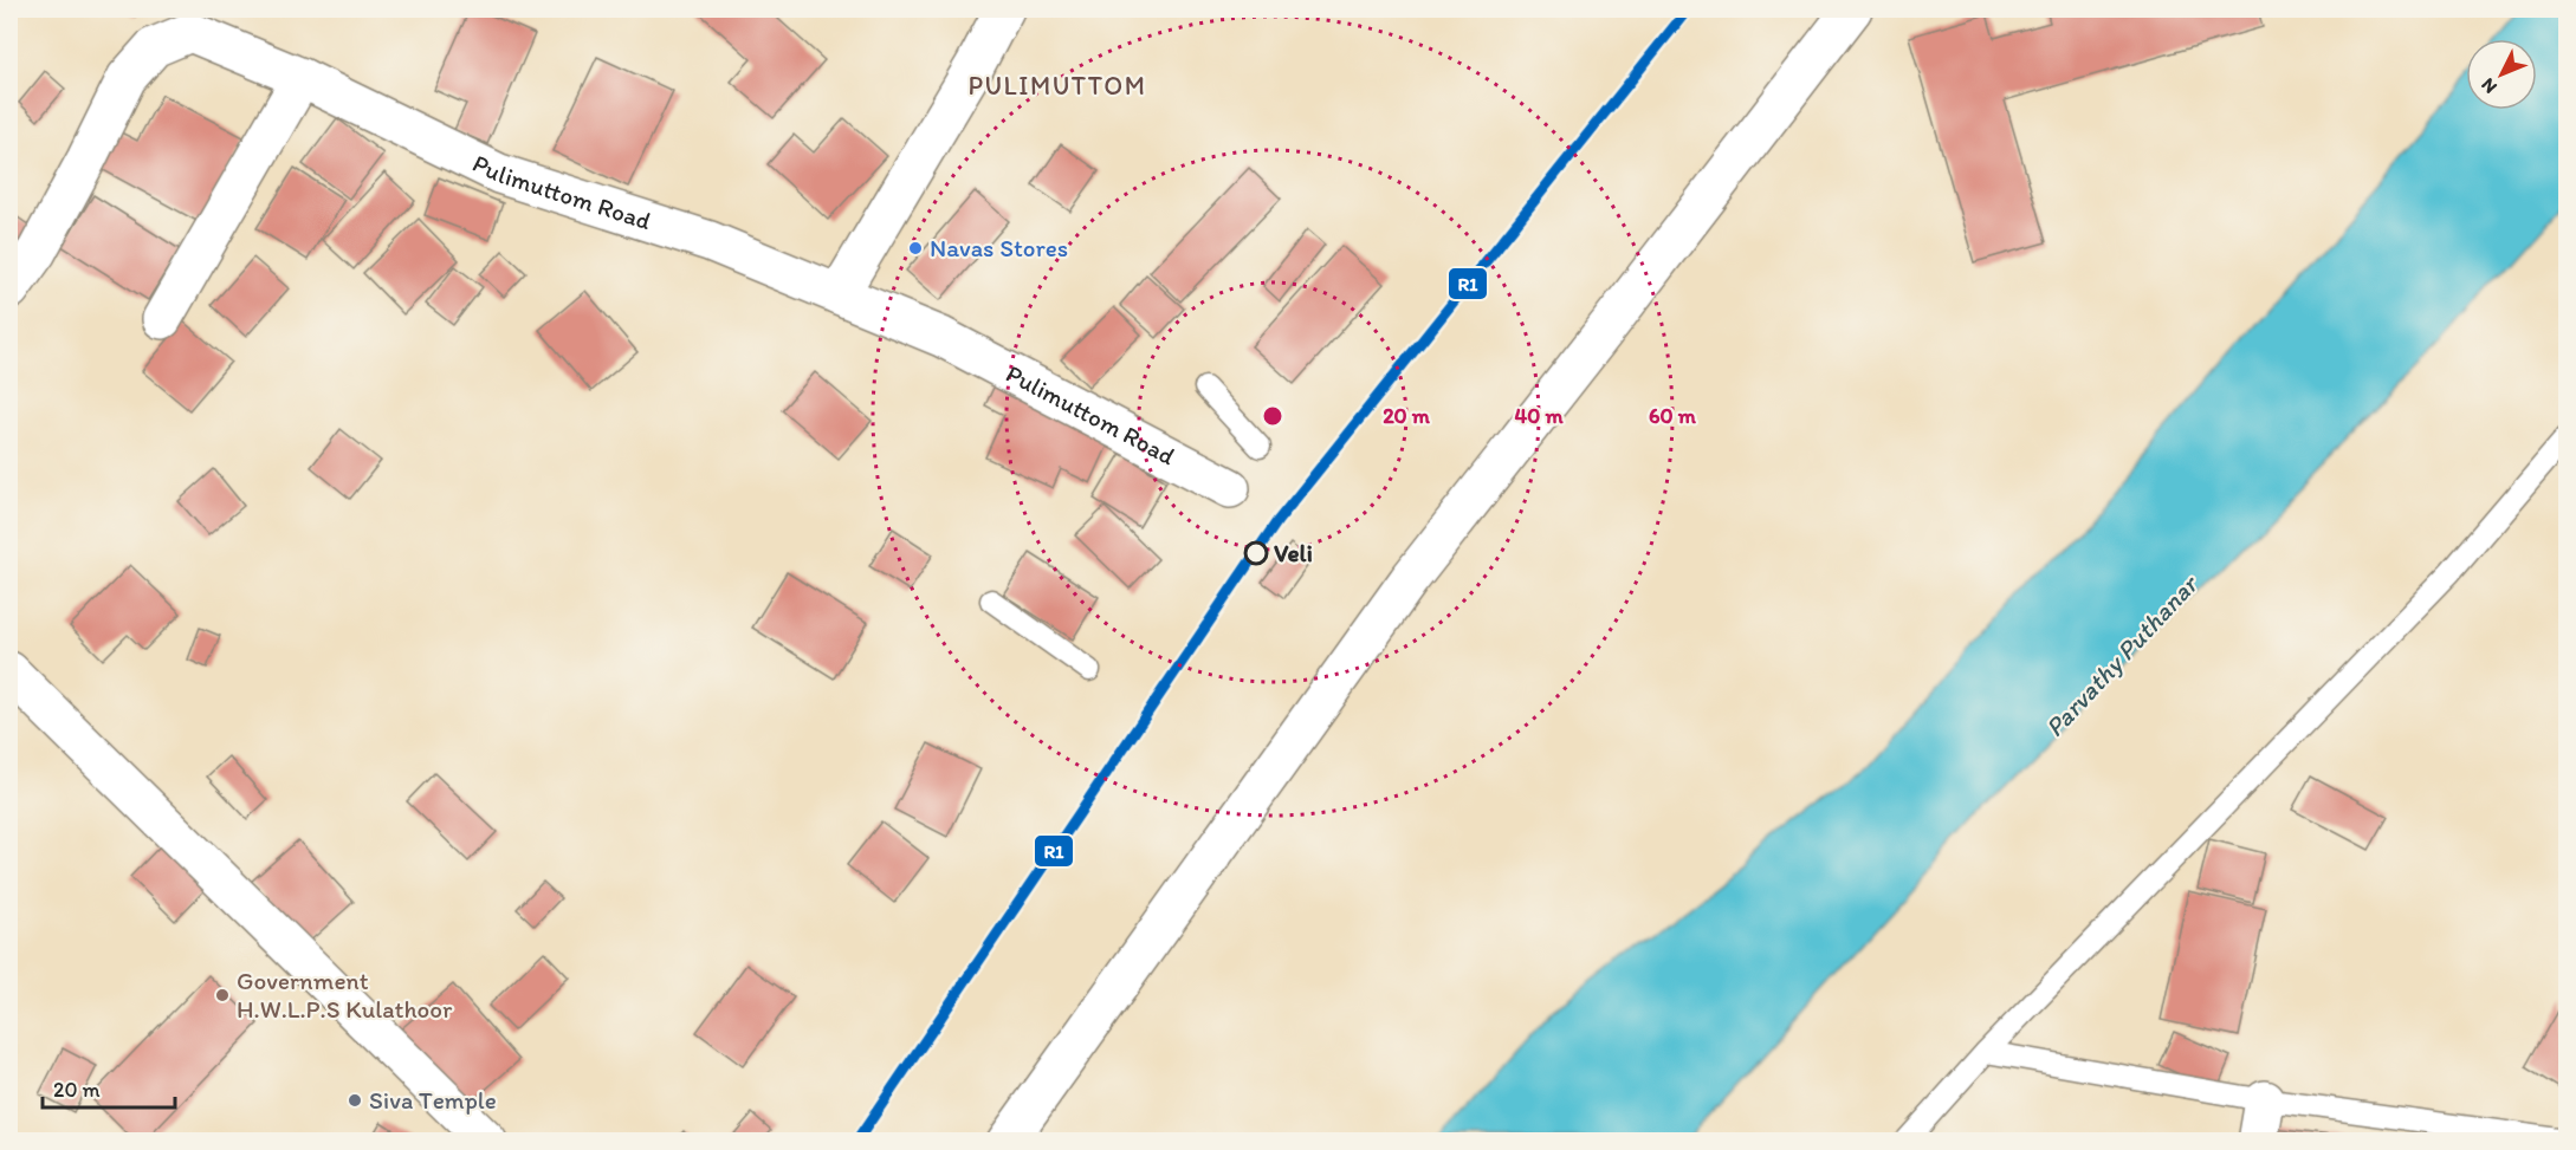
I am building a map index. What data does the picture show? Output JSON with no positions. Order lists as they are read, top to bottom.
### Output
{
  "streets": {
    "street": ["Pulimuttom Road"]
  },
  "districts": ["PULIMUTTOM"],
  "water": ["Parvathy Puthanar"],
  "places": [
    "Navas Stores",
    "Veli",
    "Government H.W.L.P.S Kulathoor",
    "Siva Temple"
  ],
  "lines": ["transit line R1"],
  "scale_bar": "20 m",
  "north": "bottom left",
  "rings": ["20 m", "40 m", "60 m"]
}
